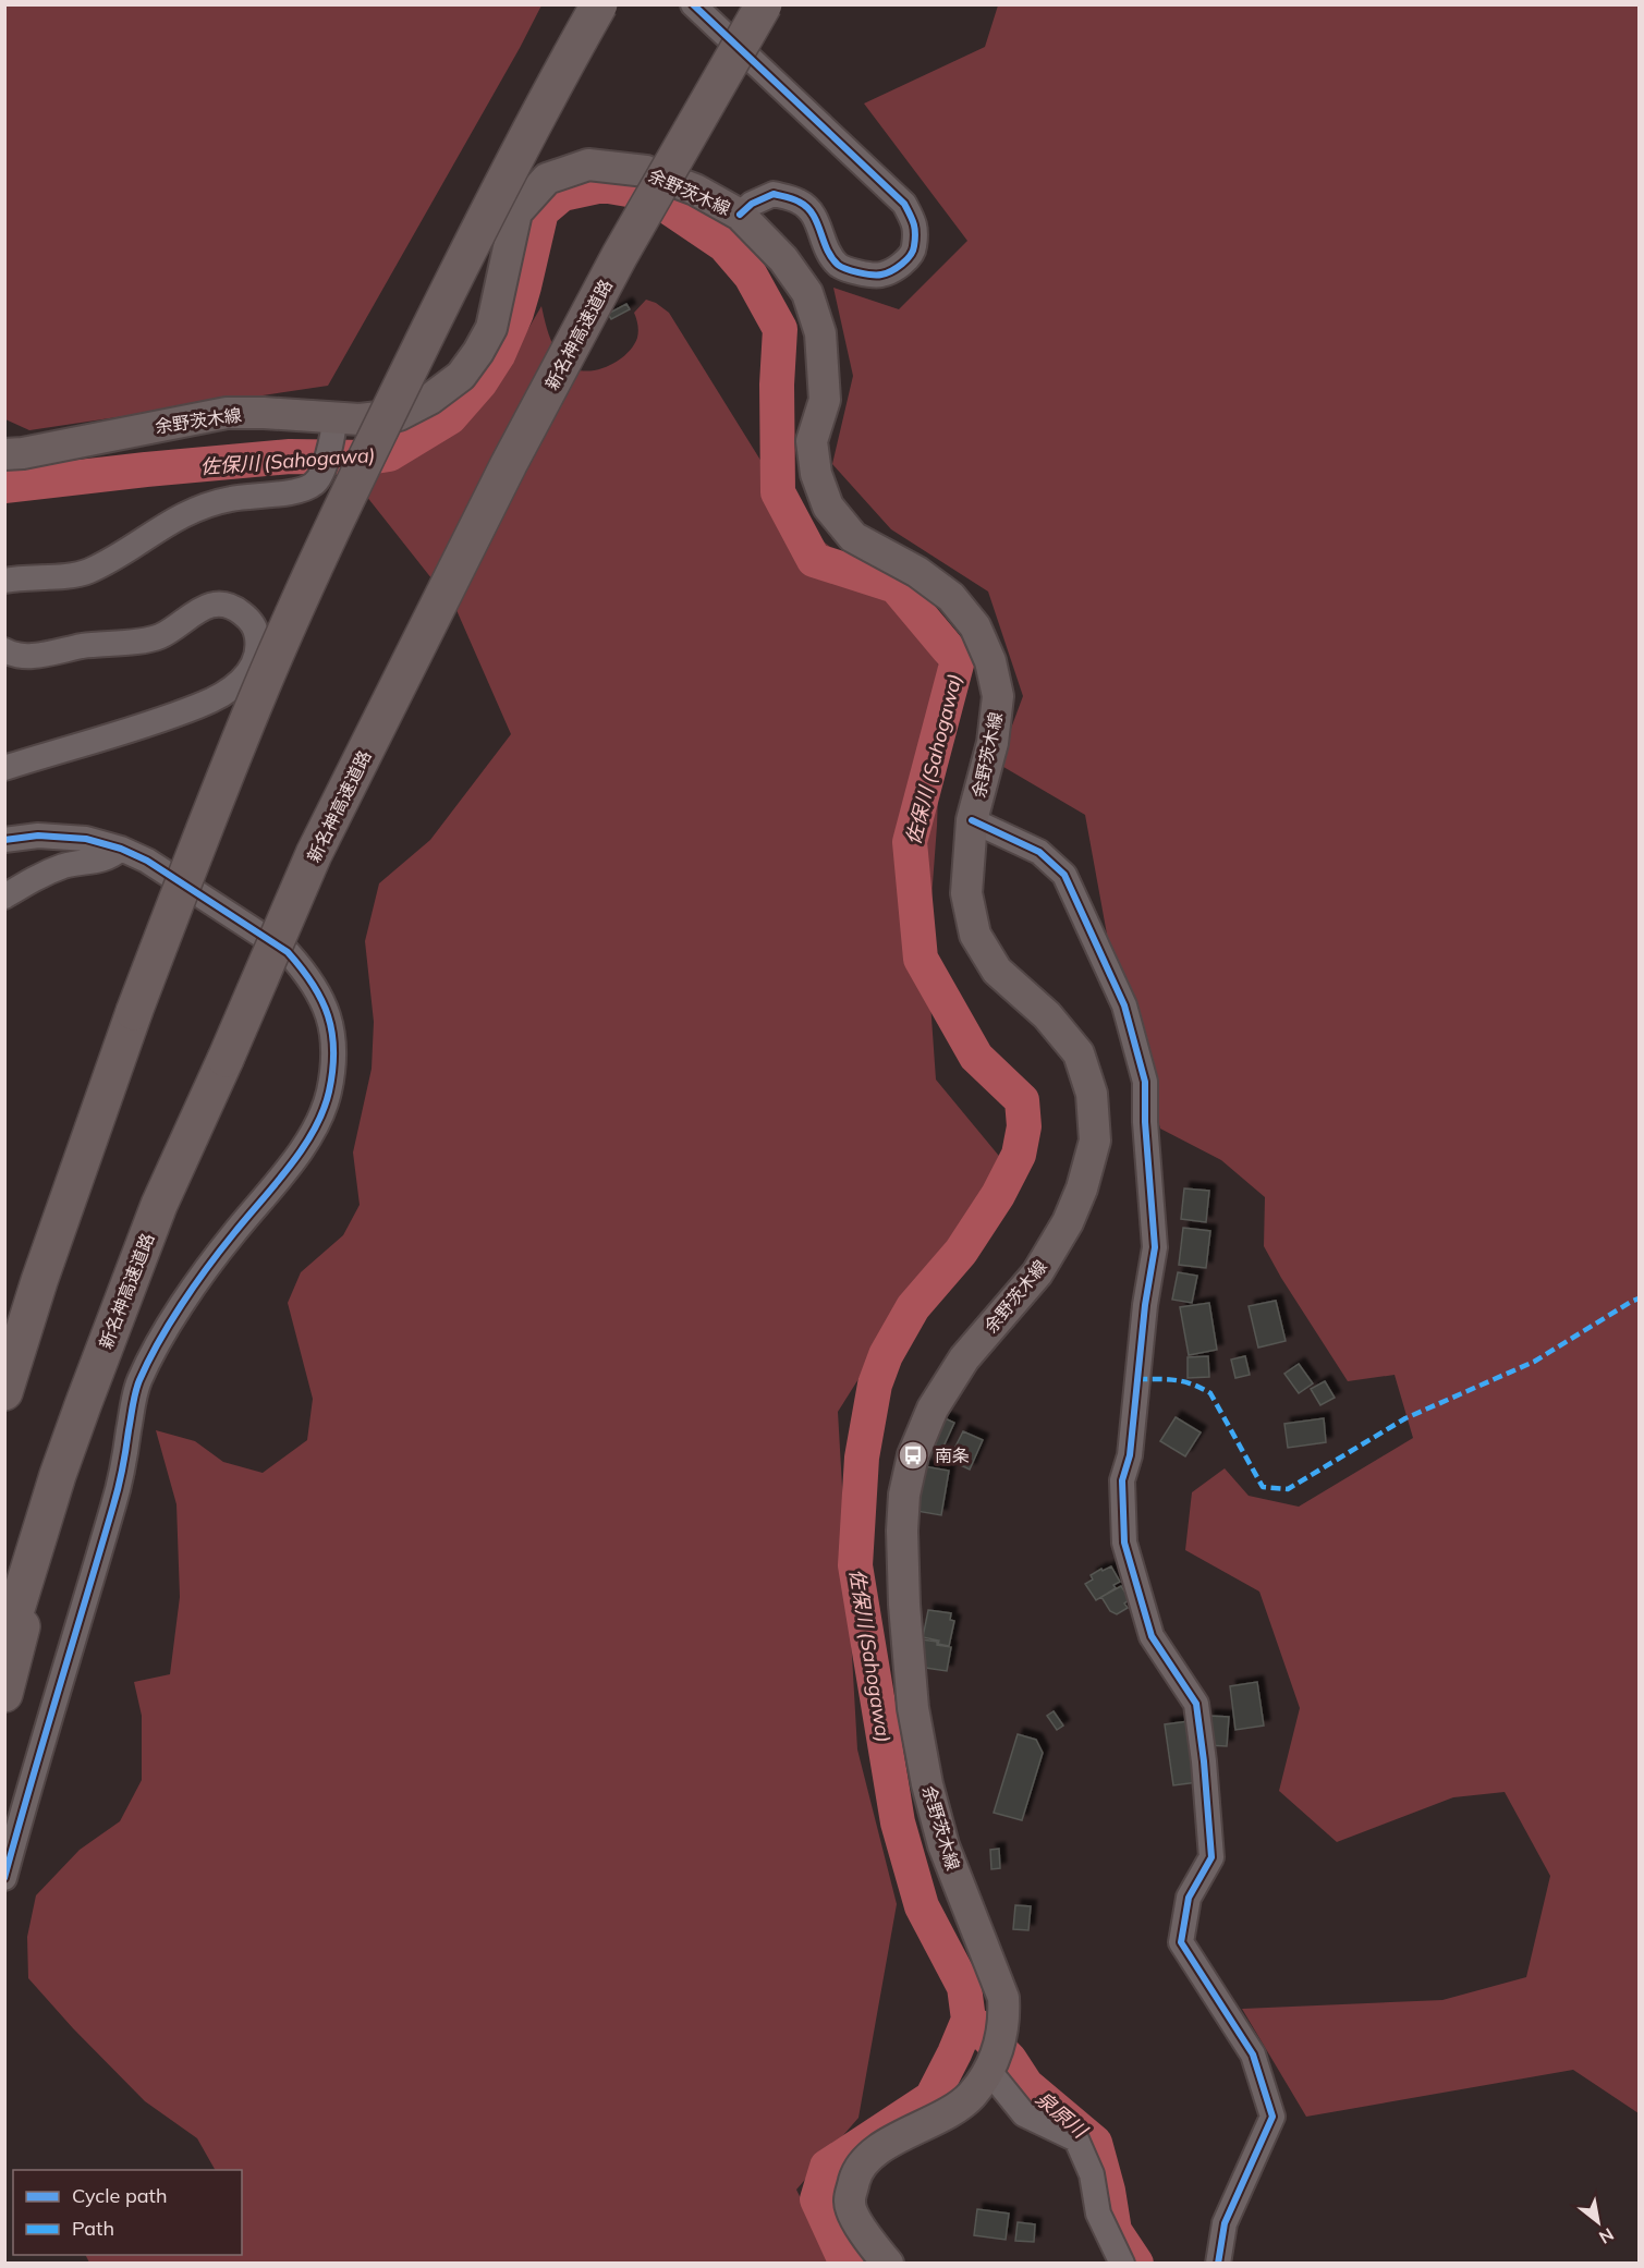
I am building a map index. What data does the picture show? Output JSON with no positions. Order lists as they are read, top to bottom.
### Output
{
  "streets": {
    "highway": ["新名神高速道路"],
    "main road": ["余野茨木線"]
  },
  "water": ["佐保川 (Sahogawa)", "泉原川"],
  "places": {
    "bus stop": ["南条"]
  },
  "legend": ["Cycle path", "Path"],
  "north": "bottom right"
}
